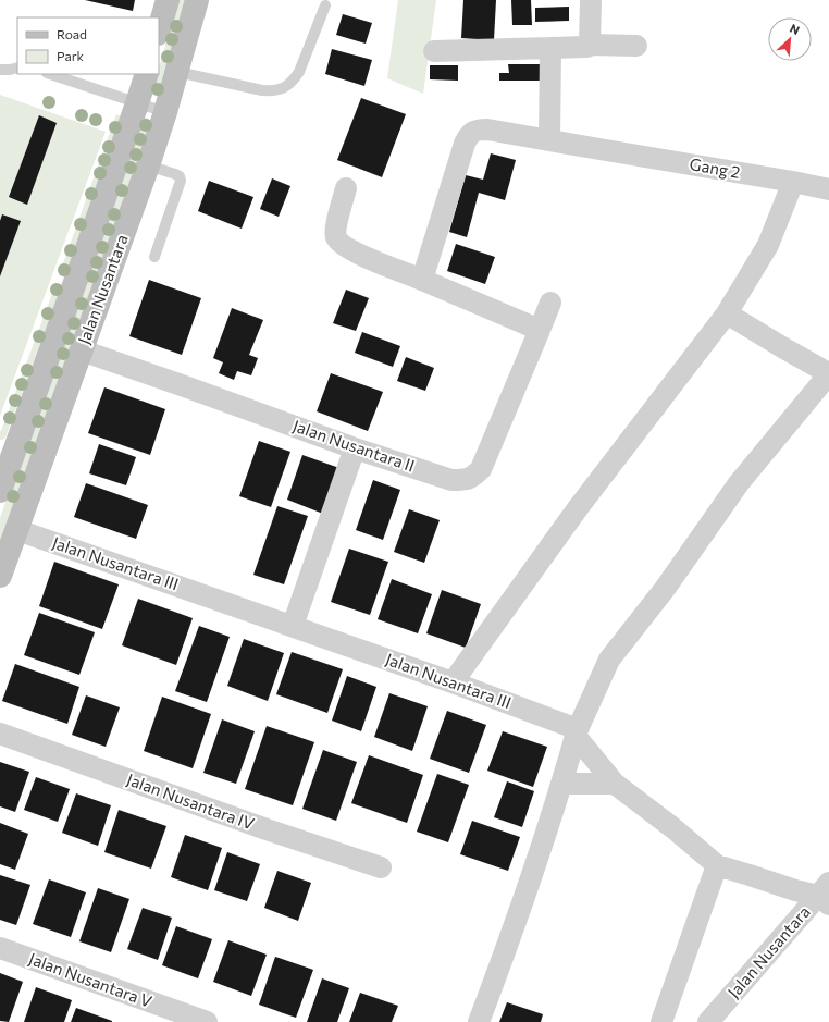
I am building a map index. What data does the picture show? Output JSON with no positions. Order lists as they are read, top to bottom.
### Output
{
  "streets": {
    "street": [
      "Gang 2",
      "Jalan Nusantara",
      "Jalan Nusantara II",
      "Jalan Nusantara III",
      "Jalan Nusantara IV",
      "Jalan Nusantara V"
    ]
  },
  "crossings": [
    ["Jalan Nusantara", "Jalan Nusantara II"],
    ["Jalan Nusantara", "Jalan Nusantara III"]
  ],
  "legend": ["Road", "Park"],
  "north": "top right"
}
